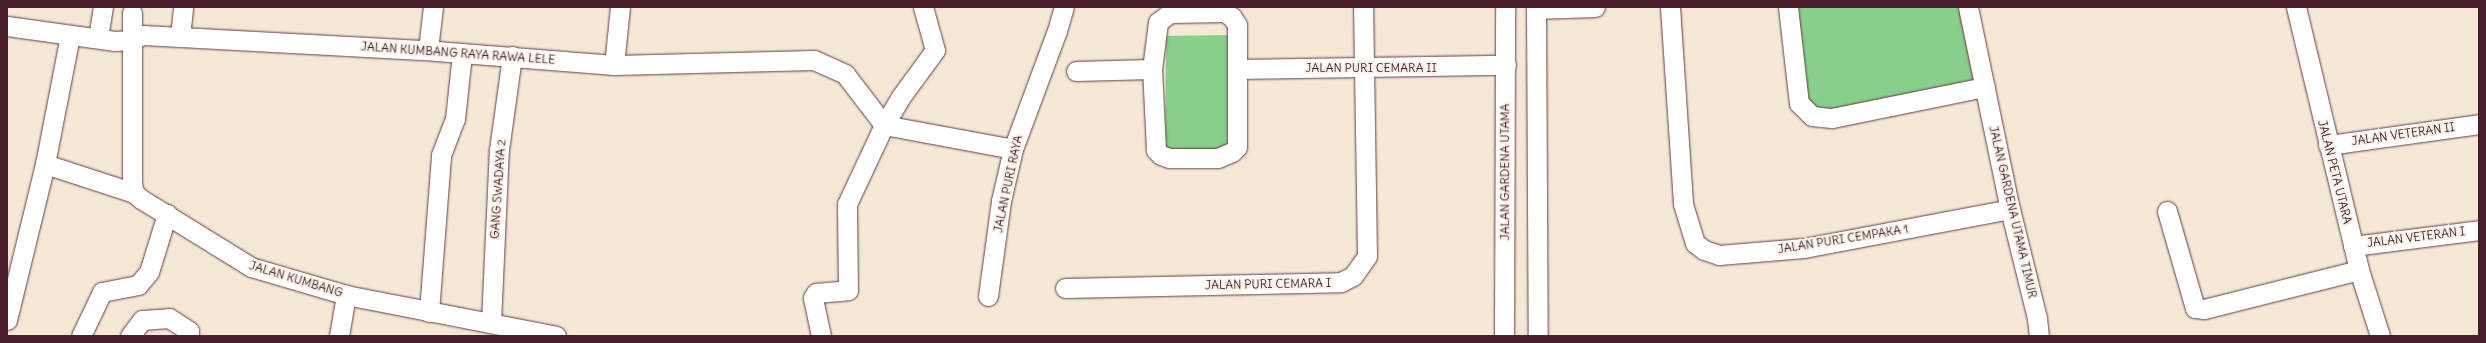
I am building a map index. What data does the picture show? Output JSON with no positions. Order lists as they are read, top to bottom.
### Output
{
  "streets": {
    "street": [
      "JALAN KUMBANG RAYA RAWA LELE",
      "JALAN PURI CEMARA II",
      "JALAN VETERAN II",
      "JALAN GARDENA UTAMA",
      "JALAN PETA UTARA",
      "JALAN PURI RAYA",
      "GANG SWADAYA 2",
      "JALAN GARDENA UTAMA TIMUR",
      "JALAN VETERAN I",
      "JALAN PURI CEMPAKA 1",
      "JALAN KUMBANG",
      "JALAN PURI CEMARA I"
    ]
  },
  "crossings": [
    ["JALAN KUMBANG RAYA RAWA LELE", "GANG SWADAYA 2"],
    ["JALAN PURI CEMARA II", "JALAN GARDENA UTAMA"],
    ["JALAN PURI CEMARA II", "JALAN PURI CEMARA I"],
    ["JALAN VETERAN II", "JALAN PETA UTARA"],
    ["JALAN PETA UTARA", "JALAN VETERAN I"],
    ["GANG SWADAYA 2", "JALAN KUMBANG"],
    ["JALAN GARDENA UTAMA TIMUR", "JALAN PURI CEMPAKA 1"]
  ]
}
